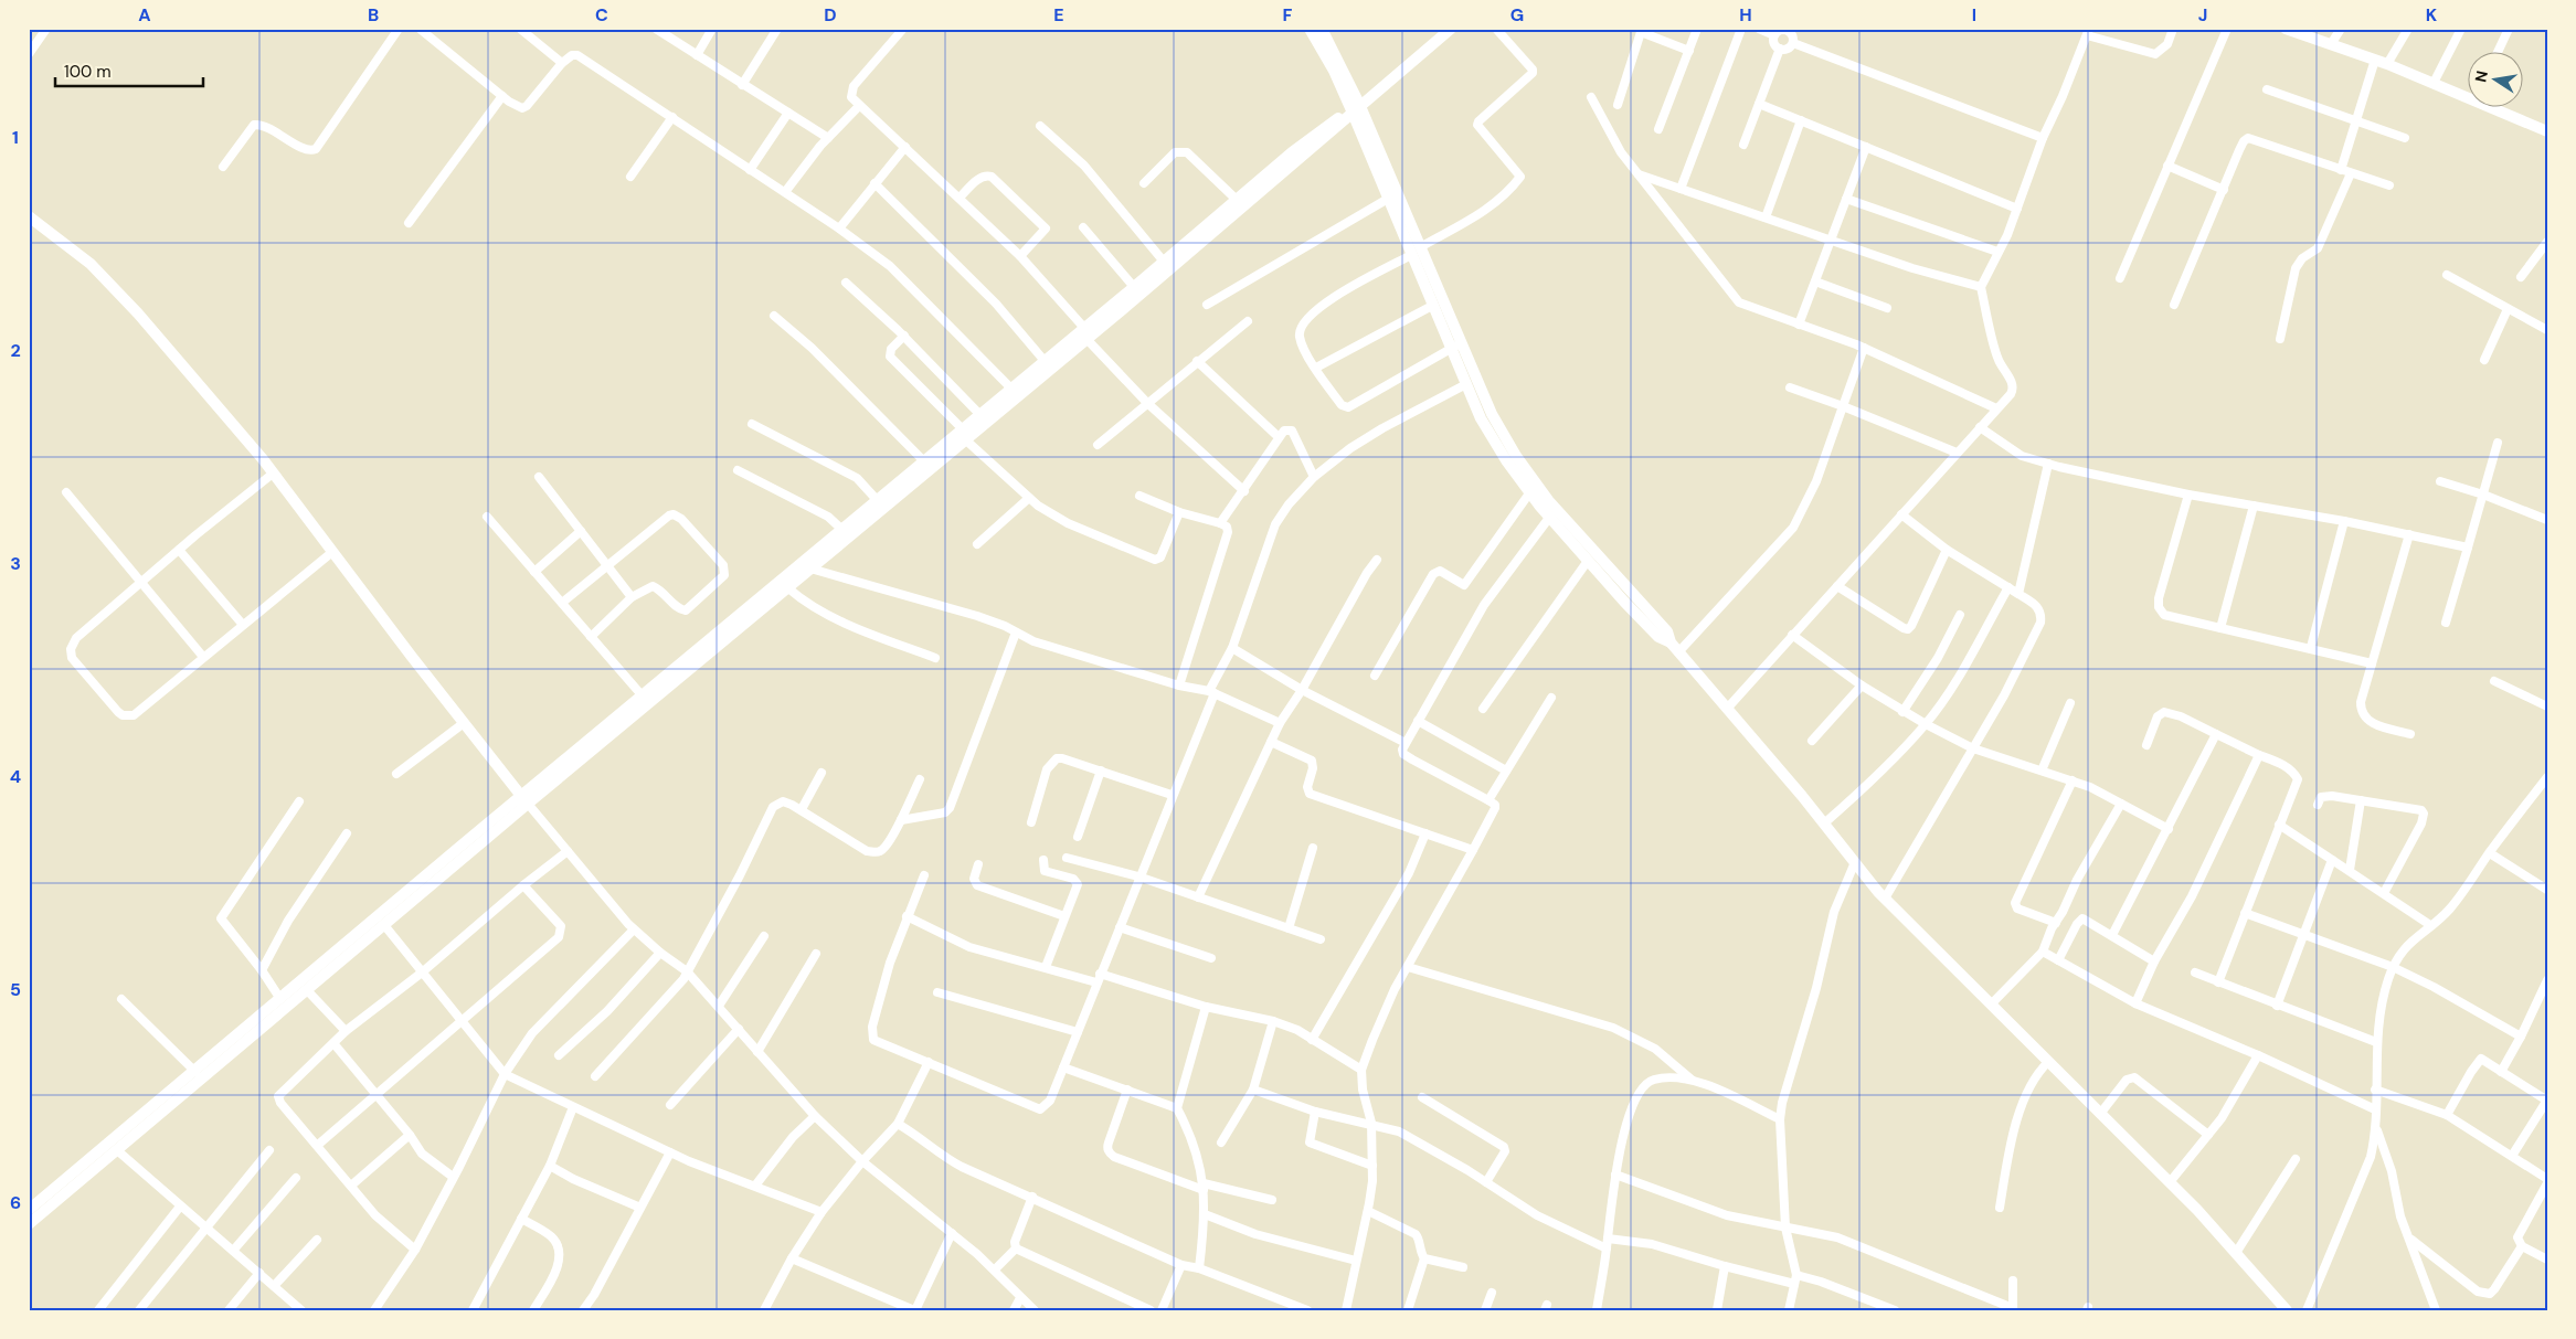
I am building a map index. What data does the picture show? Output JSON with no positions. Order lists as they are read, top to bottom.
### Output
{
  "scale_bar": "100 m",
  "north": "left",
  "grid": {
    "columns": [
      "A",
      "B",
      "C",
      "D",
      "E",
      "F",
      "G",
      "H",
      "I",
      "J",
      "K"
    ],
    "rows": [
      "1",
      "2",
      "3",
      "4",
      "5",
      "6"
    ]
  }
}
